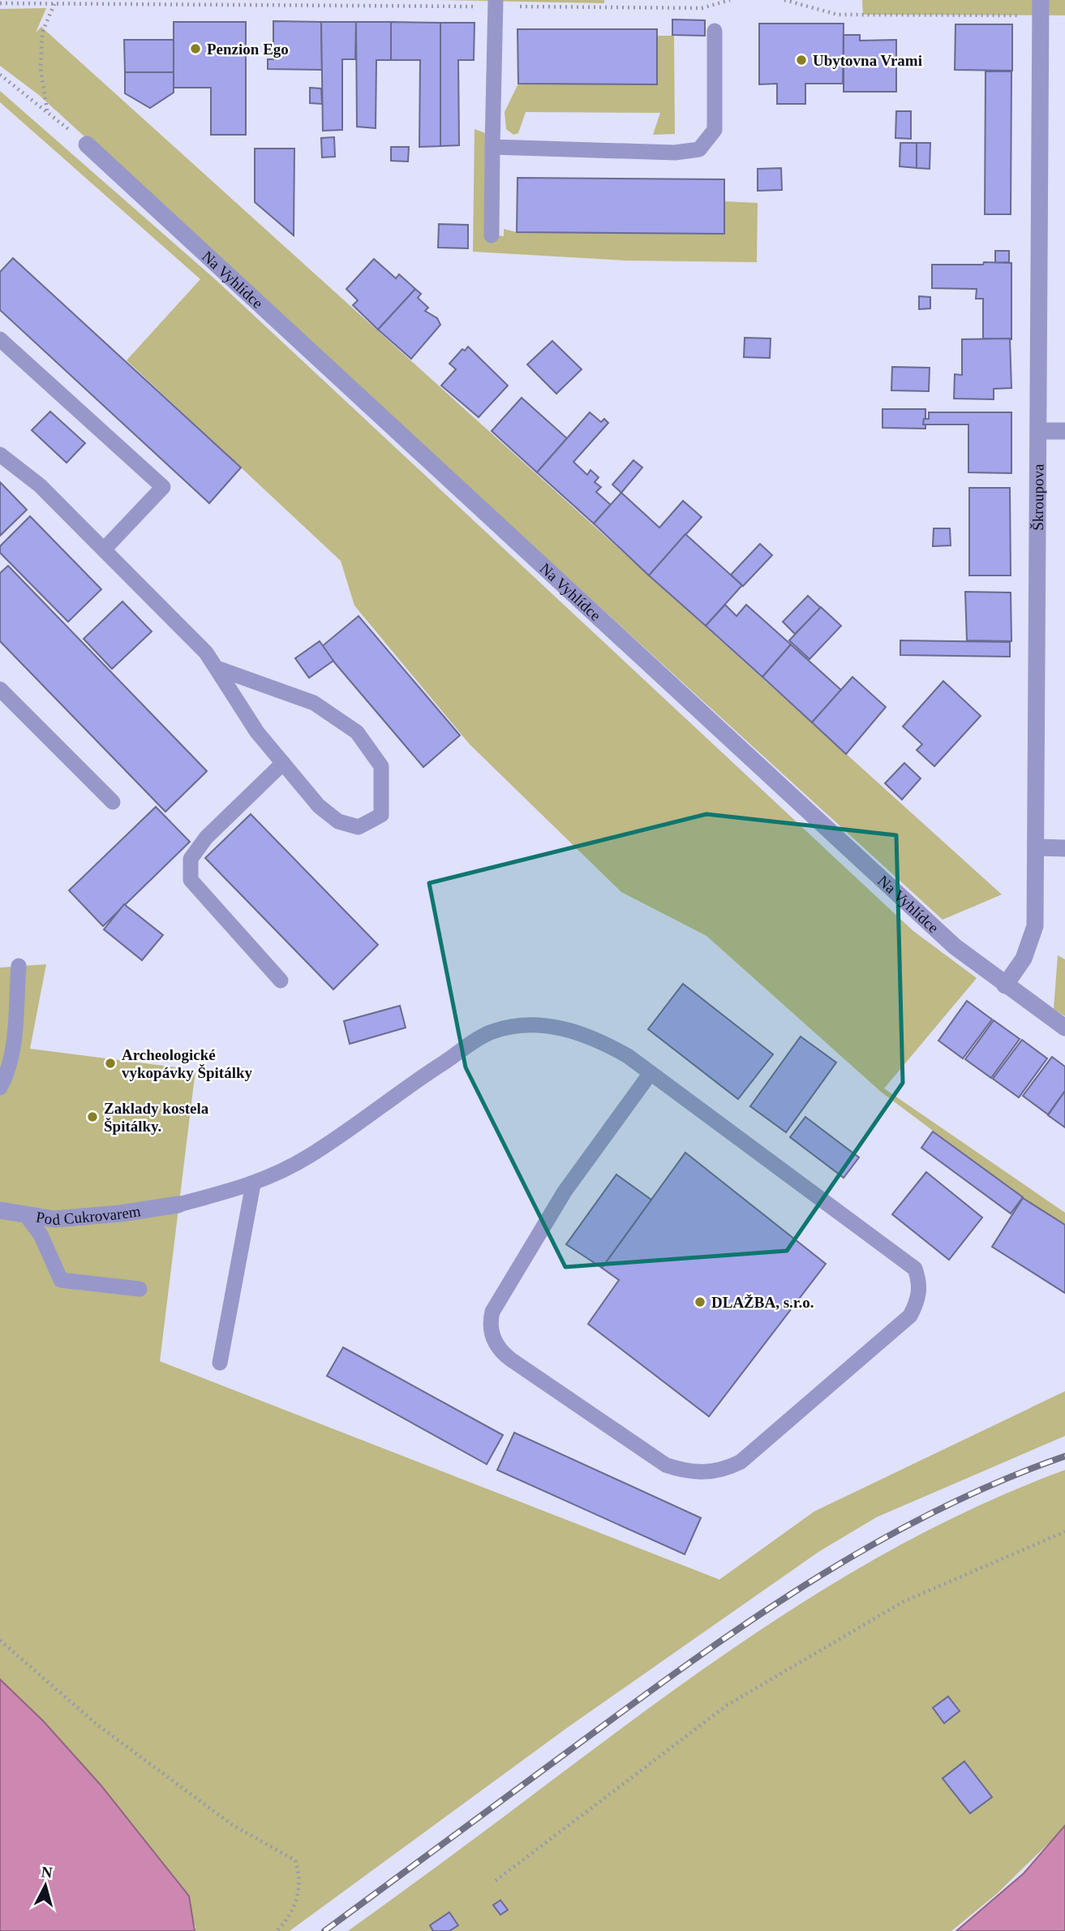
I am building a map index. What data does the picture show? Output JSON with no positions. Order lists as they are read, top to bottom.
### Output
{
  "streets": {
    "street": ["Na Vyhlídce", "Škroupova", "Pod Cukrovarem"]
  },
  "crossings": [
    ["Na Vyhlídce", "Škroupova"]
  ],
  "places": [
    "Penzion Ego",
    "Ubytovna Vrami",
    "Archeologické vykopávky Špitálky",
    "Zaklady kostela Špitálky.",
    "DLAŽBA, s.r.o."
  ],
  "north": "top"
}
